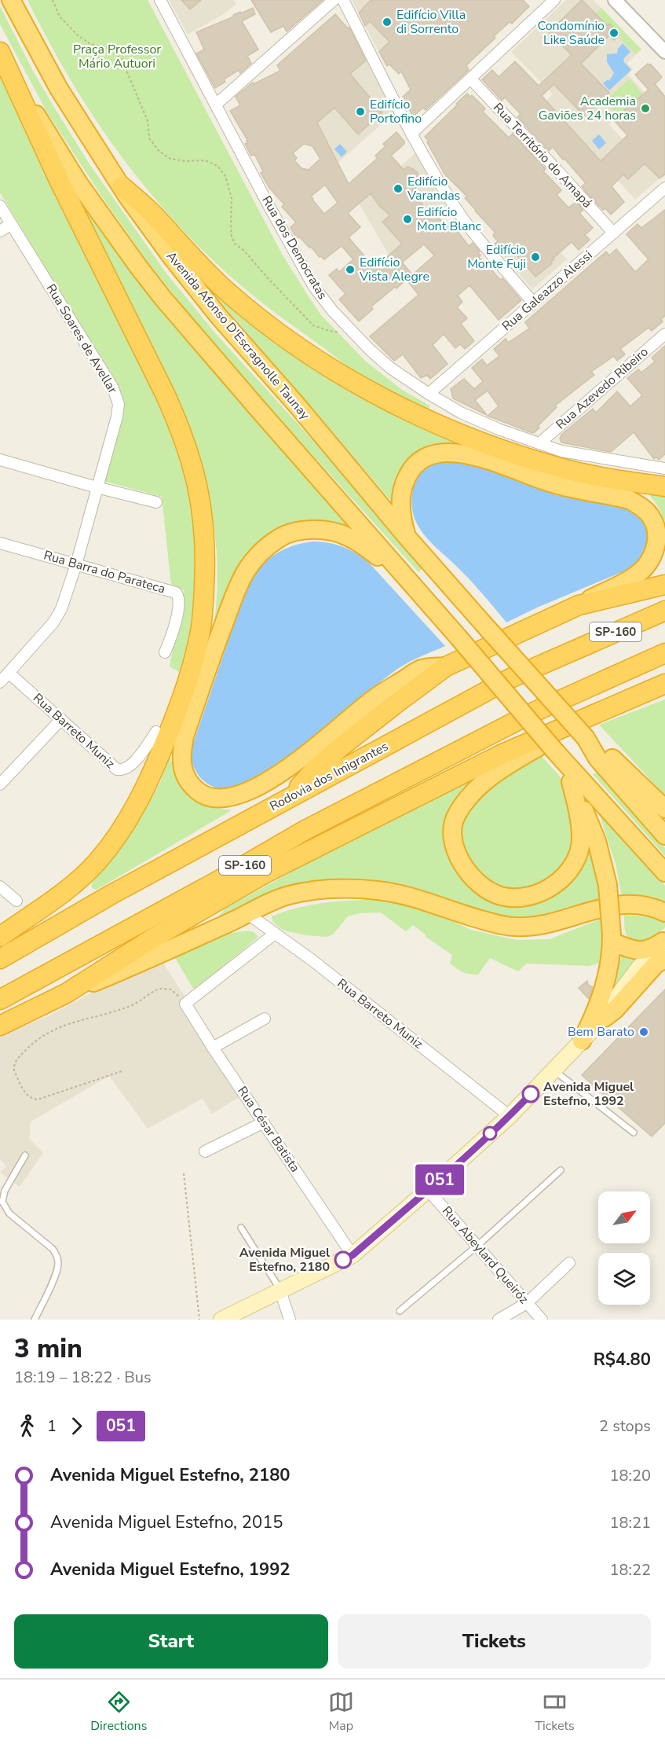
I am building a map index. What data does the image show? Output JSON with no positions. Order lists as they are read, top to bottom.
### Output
{
  "streets": {
    "highway": ["Avenida Afonso D'Escragnolle Taunay", "SP-160", "Rodovia dos Imigrantes"],
    "street": [
      "Rua Território do Amapá",
      "Rua dos Democratas",
      "Rua Galeazzo Alessi",
      "Rua Soares de Avellar",
      "Rua Azevedo Ribeiro",
      "Rua Barra do Parateca",
      "Rua Barreto Muniz",
      "Rua César Batista",
      "Rua Abeylard Queiróz"
    ]
  },
  "crossings": [
    ["Rua Território do Amapá", "Rua Galeazzo Alessi"],
    ["Rua dos Democratas", "Rua Galeazzo Alessi"],
    ["Rua dos Democratas", "Rua Azevedo Ribeiro"],
    ["Rua Soares de Avellar", "Rua Barra do Parateca"],
    ["Rua Soares de Avellar", "Rua Barreto Muniz"]
  ],
  "parks": ["Praça Professor Mário Autuori"],
  "places": [
    "Edifício Villa di Sorrento",
    "Condomínio Like Saúde",
    "Academia Gaviões 24 horas",
    "Edifício Portofino",
    "Edifício Varandas",
    "Edifício Mont Blanc",
    "Edifício Monte Fuji",
    "Edifício Vista Alegre",
    "Bem Barato",
    "Avenida Miguel Estefno, 1992",
    "Avenida Miguel Estefno, 2180"
  ],
  "lines": ["bus line 051"],
  "north": "top right",
  "page": {
    "on_map": "051",
    "heading": ["3 min", "18:19 – 18:22 · Bus", "R$4.80"],
    "legs": ["1", "051", "2 stops"],
    "list": [
      {
        "name": "Avenida Miguel Estefno, 2180",
        "value": "18:20"
      },
      {
        "name": "Avenida Miguel Estefno, 2015",
        "value": "18:21"
      },
      {
        "name": "Avenida Miguel Estefno, 1992",
        "value": "18:22"
      }
    ],
    "buttons": ["Start", "Tickets"],
    "tabs": ["Directions", "Map", "Tickets"]
  }
}
